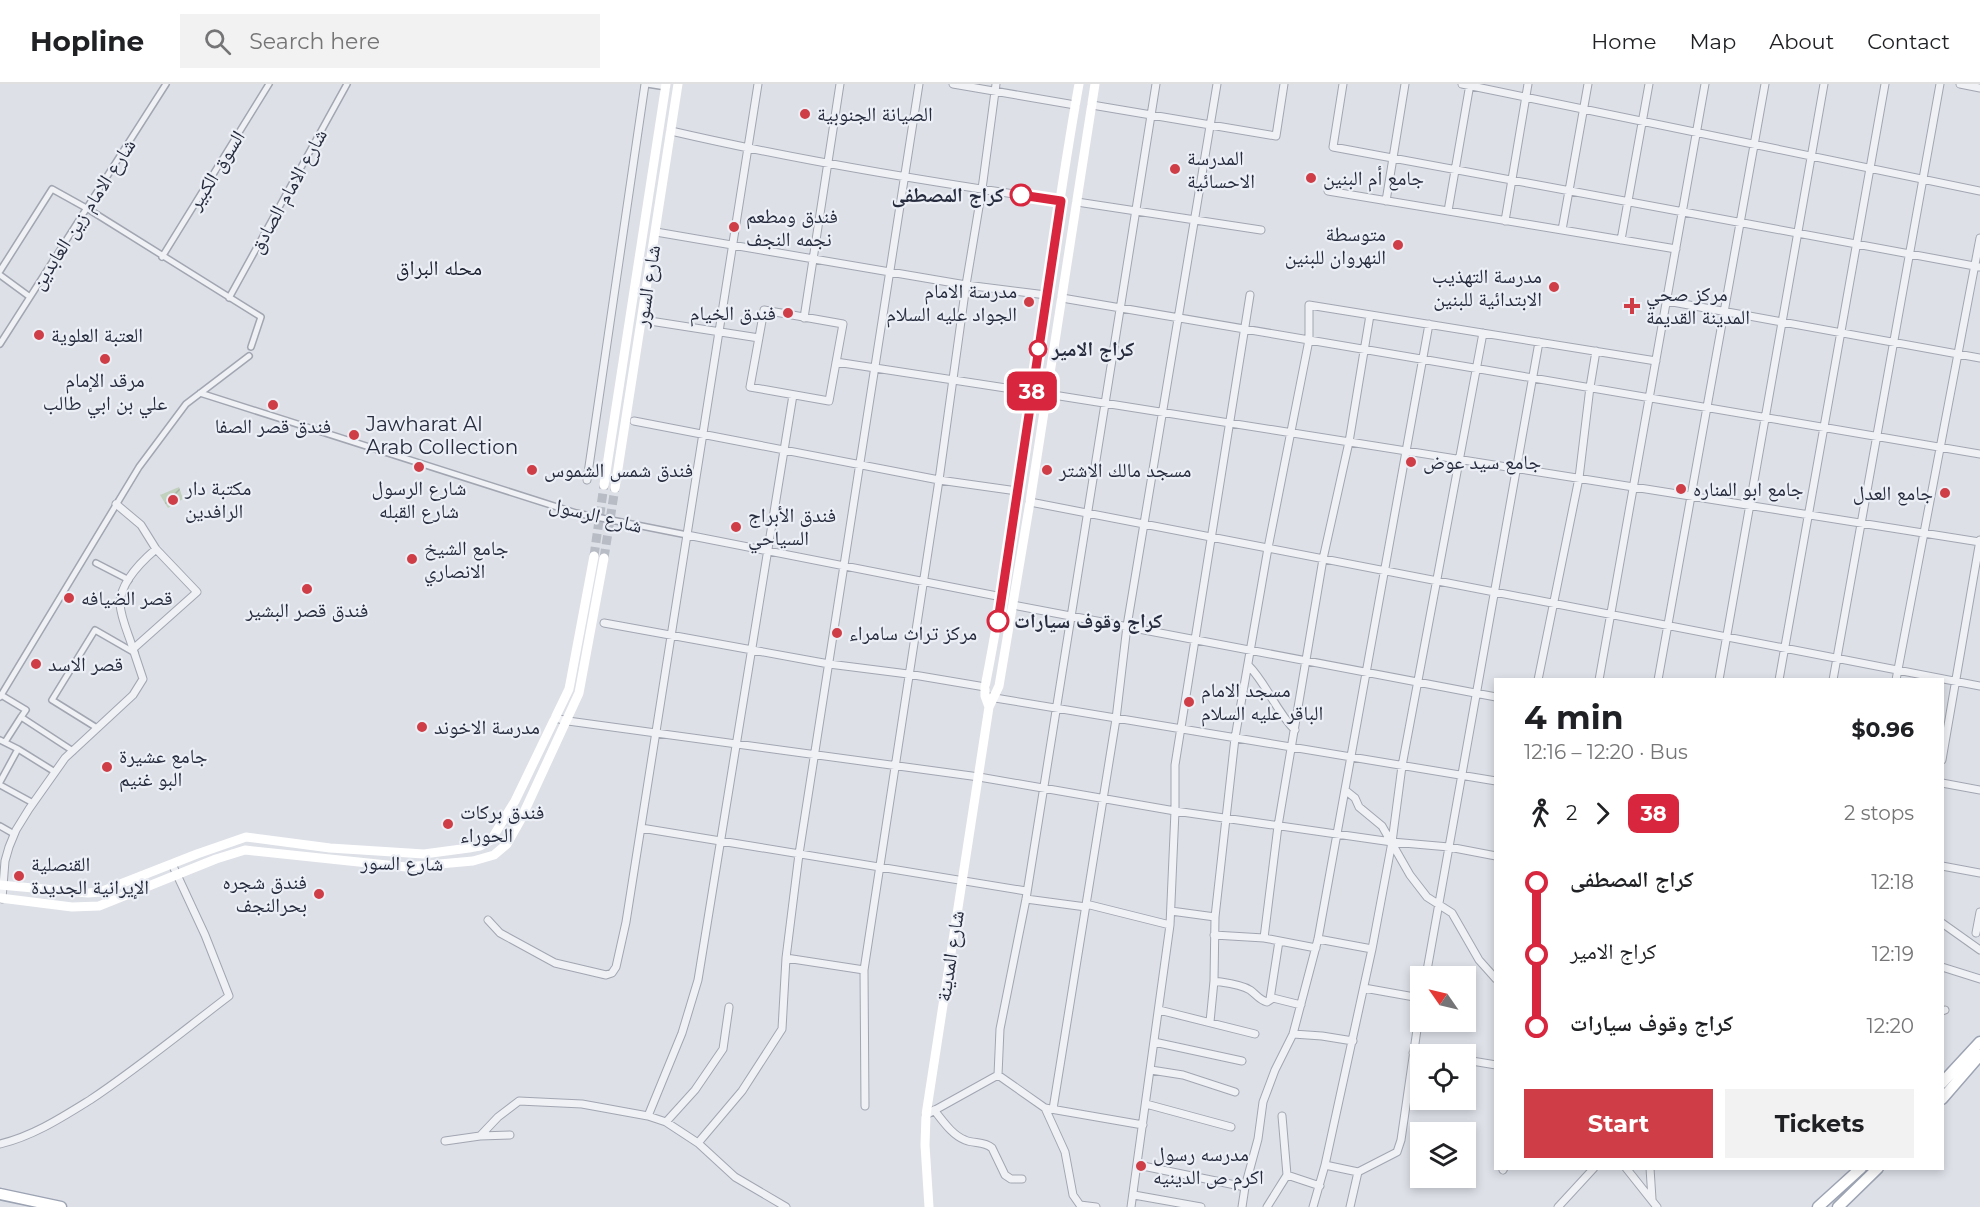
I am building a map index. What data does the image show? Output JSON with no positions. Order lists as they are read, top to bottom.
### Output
{
  "streets": {
    "main road": ["شارع السور", "شارع المدينة"],
    "street": [
      "السوق الكبير",
      "شارع الامام الصادق",
      "شارع الامام زين العابدين",
      "شارع الرسول"
    ]
  },
  "crossings": [
    ["شارع الرسول", "شارع المدينة"]
  ],
  "districts": ["محله البراق"],
  "places": {
    "other": [
      "الصيانة الجنوبية",
      "المدرسة الاحسائية",
      "جامع أم البنين",
      "كراج المصطفى",
      "فندق ومطعم نجمه النجف",
      "متوسطة النهروان للبنين",
      "مدرسة التهذيب الابتدائية للبنين",
      "مدرسة الامام الجواد عليه السلام",
      "فندق الخيام",
      "العتبة العلوية",
      "كراج الامير",
      "مرقد الإمام علي بن ابي طالب",
      "فندق قصر الصفا",
      "Jawharat Al Arab Collection",
      "جامع سيد عوض",
      "شارع الرسول شارع القبله",
      "فندق شمس الشموس",
      "مسجد مالك الاشتر",
      "جامع ابو المناره",
      "جامع العدل",
      "مكتبة دار الرافدين",
      "فندق الأبراج السياحي",
      "جامع الشيخ الانصاري",
      "فندق قصر البشير",
      "قصر الضيافه",
      "كراج وقوف سيارات",
      "مركز تراث سامراء",
      "قصر الاسد",
      "مسجد الامام الباقر عليه السلام",
      "مدرسة الاخوند",
      "جامع عشيرة البو غنيم",
      "فندق بركات الحوراء",
      "القنصلية الإيرانية الجديدة",
      "فندق شجره بحرالنجف",
      "مدرسه رسول اکرم ص الدینیه"
    ],
    "health": ["مركز صحي المدينة القديمة"]
  },
  "lines": ["bus line 38"],
  "north": "top left",
  "page": {
    "header": "Hopline",
    "search": "Search here",
    "nav": [
      "Home",
      "Map",
      "About",
      "Contact"
    ],
    "on_map": "38",
    "heading": ["4 min", "12:16 – 12:20 · Bus", "$0.96"],
    "legs": ["2", "38", "2 stops"],
    "list": [
      {
        "name": "كراج المصطفى",
        "value": "12:18"
      },
      {
        "name": "كراج الامير",
        "value": "12:19"
      },
      {
        "name": "كراج وقوف سيارات",
        "value": "12:20"
      }
    ],
    "buttons": ["Start", "Tickets"]
  }
}
